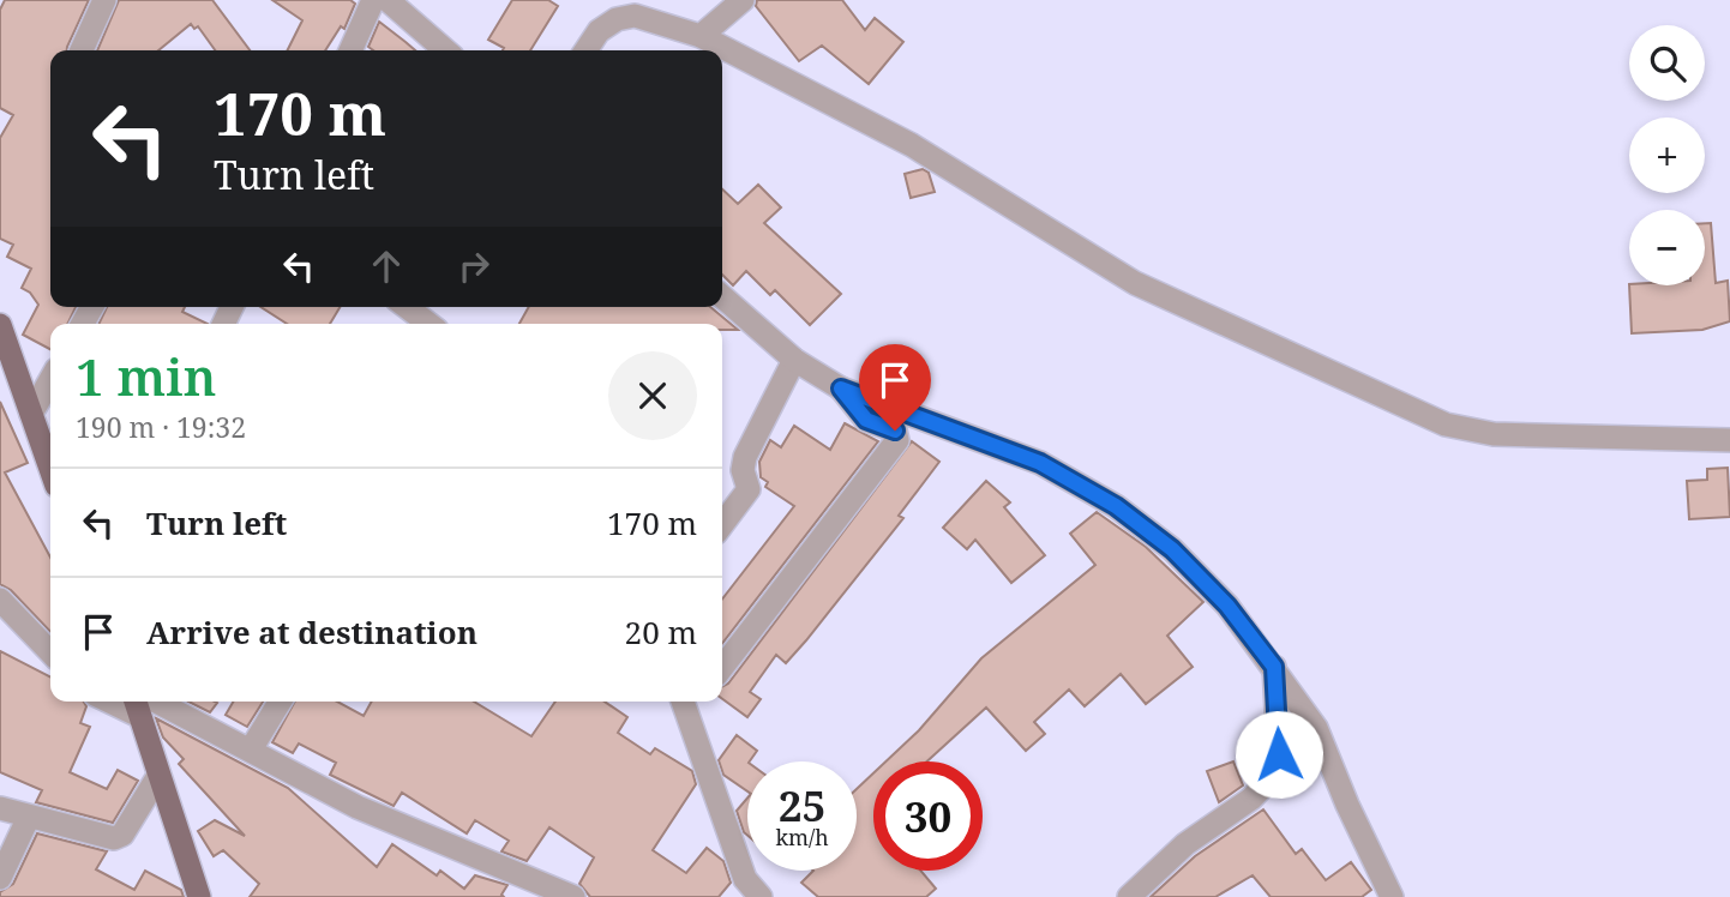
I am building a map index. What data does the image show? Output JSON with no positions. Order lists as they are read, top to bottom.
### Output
{
  "page": {
    "map_buttons": ["+", "−"],
    "turn": ["170 m", "Turn left"],
    "heading": ["1 min", "190 m · 19:32"],
    "list": [
      {
        "name": "Turn left",
        "value": "170 m"
      },
      {
        "name": "Arrive at destination",
        "value": "20 m"
      }
    ],
    "speed": "25 km/h",
    "limit": "30"
  }
}
